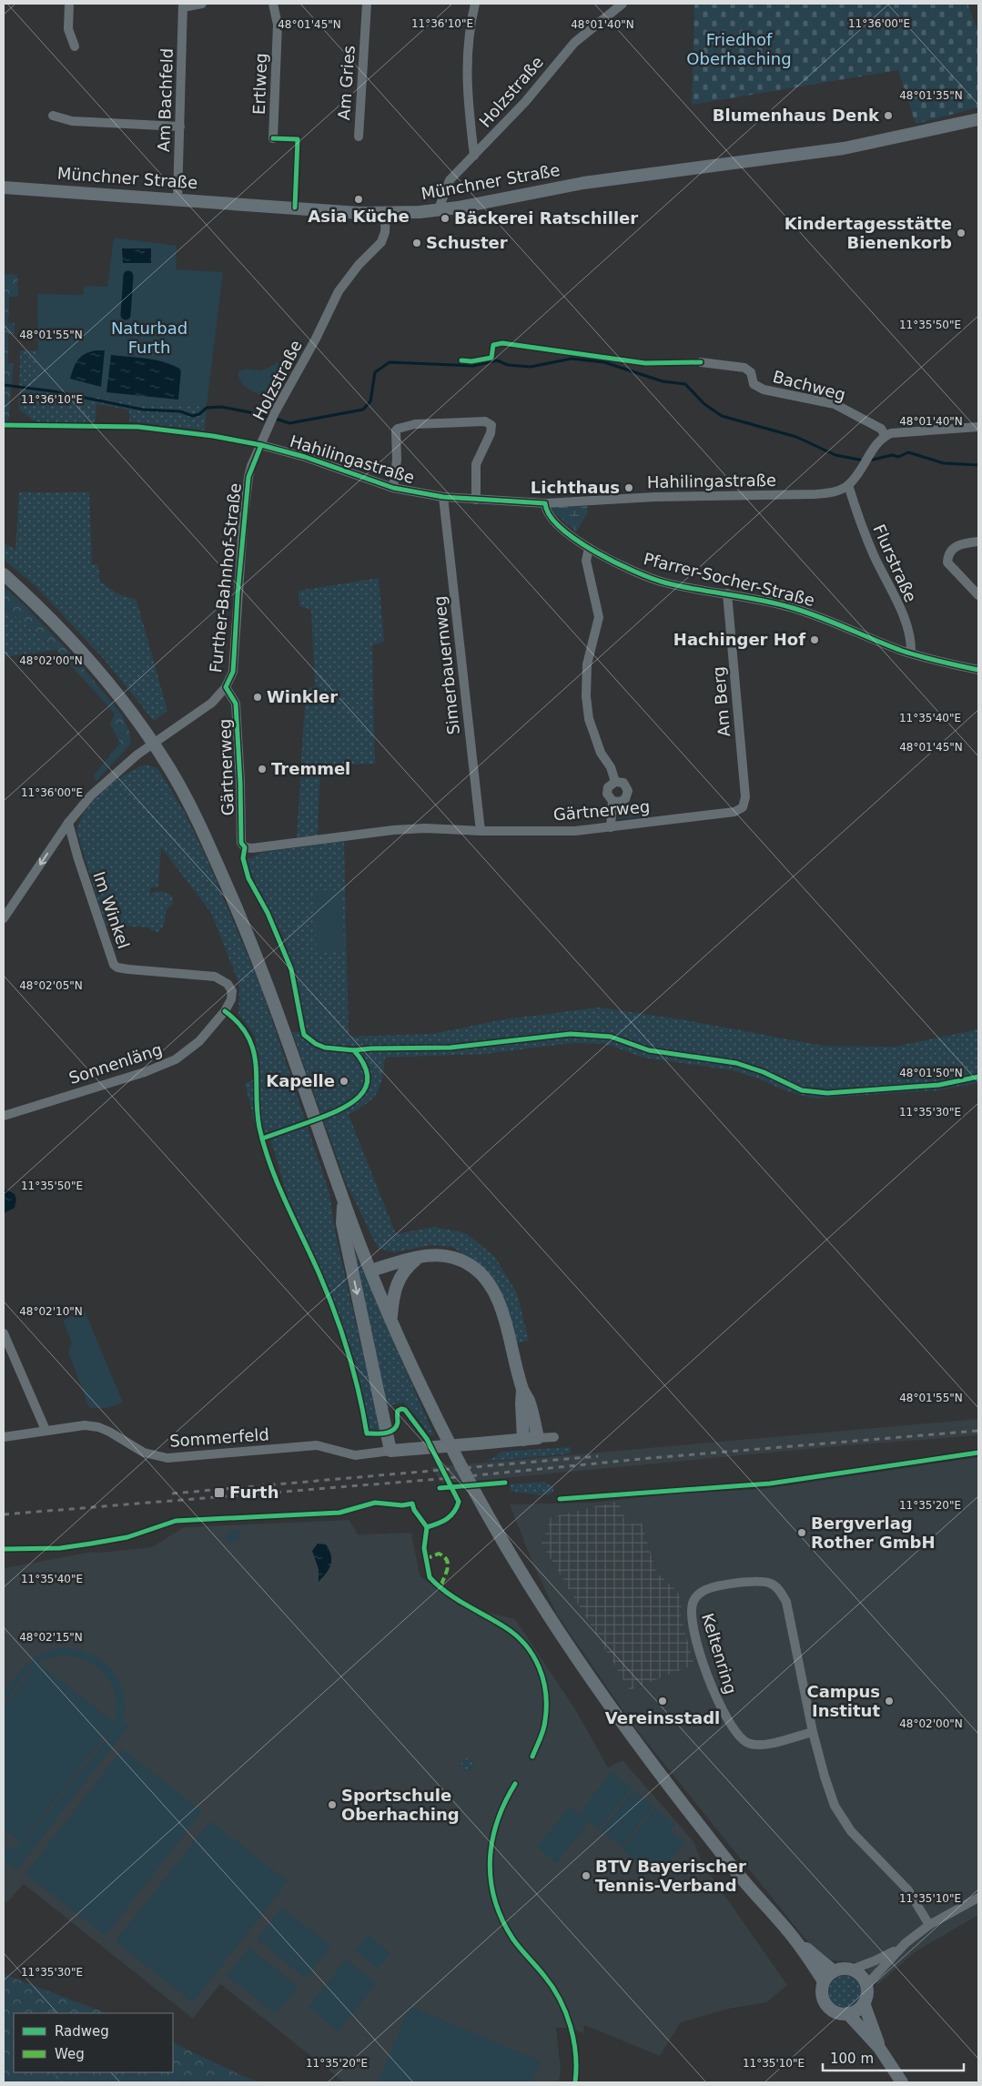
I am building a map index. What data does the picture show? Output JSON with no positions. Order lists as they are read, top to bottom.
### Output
{
  "streets": {
    "main road": ["Münchner Straße"],
    "street": [
      "Am Gries",
      "Ertlweg",
      "Holzstraße",
      "Am Bachfeld",
      "Bachweg",
      "Hahilingastraße",
      "Flurstraße",
      "Further-Bahnhof-Straße",
      "Pfarrer-Socher-Straße",
      "Simerbauernweg",
      "Am Berg",
      "Gärtnerweg",
      "Im Winkel",
      "Sonnenläng",
      "Sommerfeld",
      "Keltenring"
    ]
  },
  "crossings": [
    ["Holzstraße", "Münchner Straße"],
    ["Holzstraße", "Hahilingastraße"],
    ["Holzstraße", "Further-Bahnhof-Straße"],
    ["Am Bachfeld", "Münchner Straße"],
    ["Hahilingastraße", "Flurstraße"],
    ["Hahilingastraße", "Further-Bahnhof-Straße"],
    ["Hahilingastraße", "Pfarrer-Socher-Straße"],
    ["Hahilingastraße", "Simerbauernweg"],
    ["Flurstraße", "Pfarrer-Socher-Straße"],
    ["Further-Bahnhof-Straße", "Gärtnerweg"],
    ["Further-Bahnhof-Straße", "Im Winkel"],
    ["Pfarrer-Socher-Straße", "Am Berg"],
    ["Simerbauernweg", "Gärtnerweg"],
    ["Am Berg", "Gärtnerweg"],
    ["Im Winkel", "Sonnenläng"]
  ],
  "parks": ["Friedhof Oberhaching", "Naturbad Furth"],
  "places": {
    "other": [
      "Blumenhaus Denk",
      "Asia Küche",
      "Bäckerei Ratschiller",
      "Kindertagesstätte Bienenkorb",
      "Schuster",
      "Lichthaus",
      "Hachinger Hof",
      "Winkler",
      "Tremmel",
      "Kapelle",
      "Bergverlag Rother GmbH",
      "Vereinsstadl",
      "Campus Institut",
      "Sportschule Oberhaching",
      "BTV Bayerischer Tennis-Verband"
    ],
    "transit": ["Furth"]
  },
  "legend": ["Radweg", "Weg"],
  "scale_bar": "100 m",
  "coordinates": [
    "11°36'00\"E",
    "11°36'10\"E",
    "48°01'45\"N",
    "48°01'40\"N",
    "48°01'35\"N",
    "11°35'50\"E",
    "48°01'55\"N",
    "48°02'00\"N",
    "11°35'40\"E",
    "48°02'05\"N",
    "48°01'50\"N",
    "11°35'30\"E",
    "48°02'10\"N",
    "11°35'20\"E",
    "48°02'15\"N",
    "11°35'10\"E"
  ]
}
